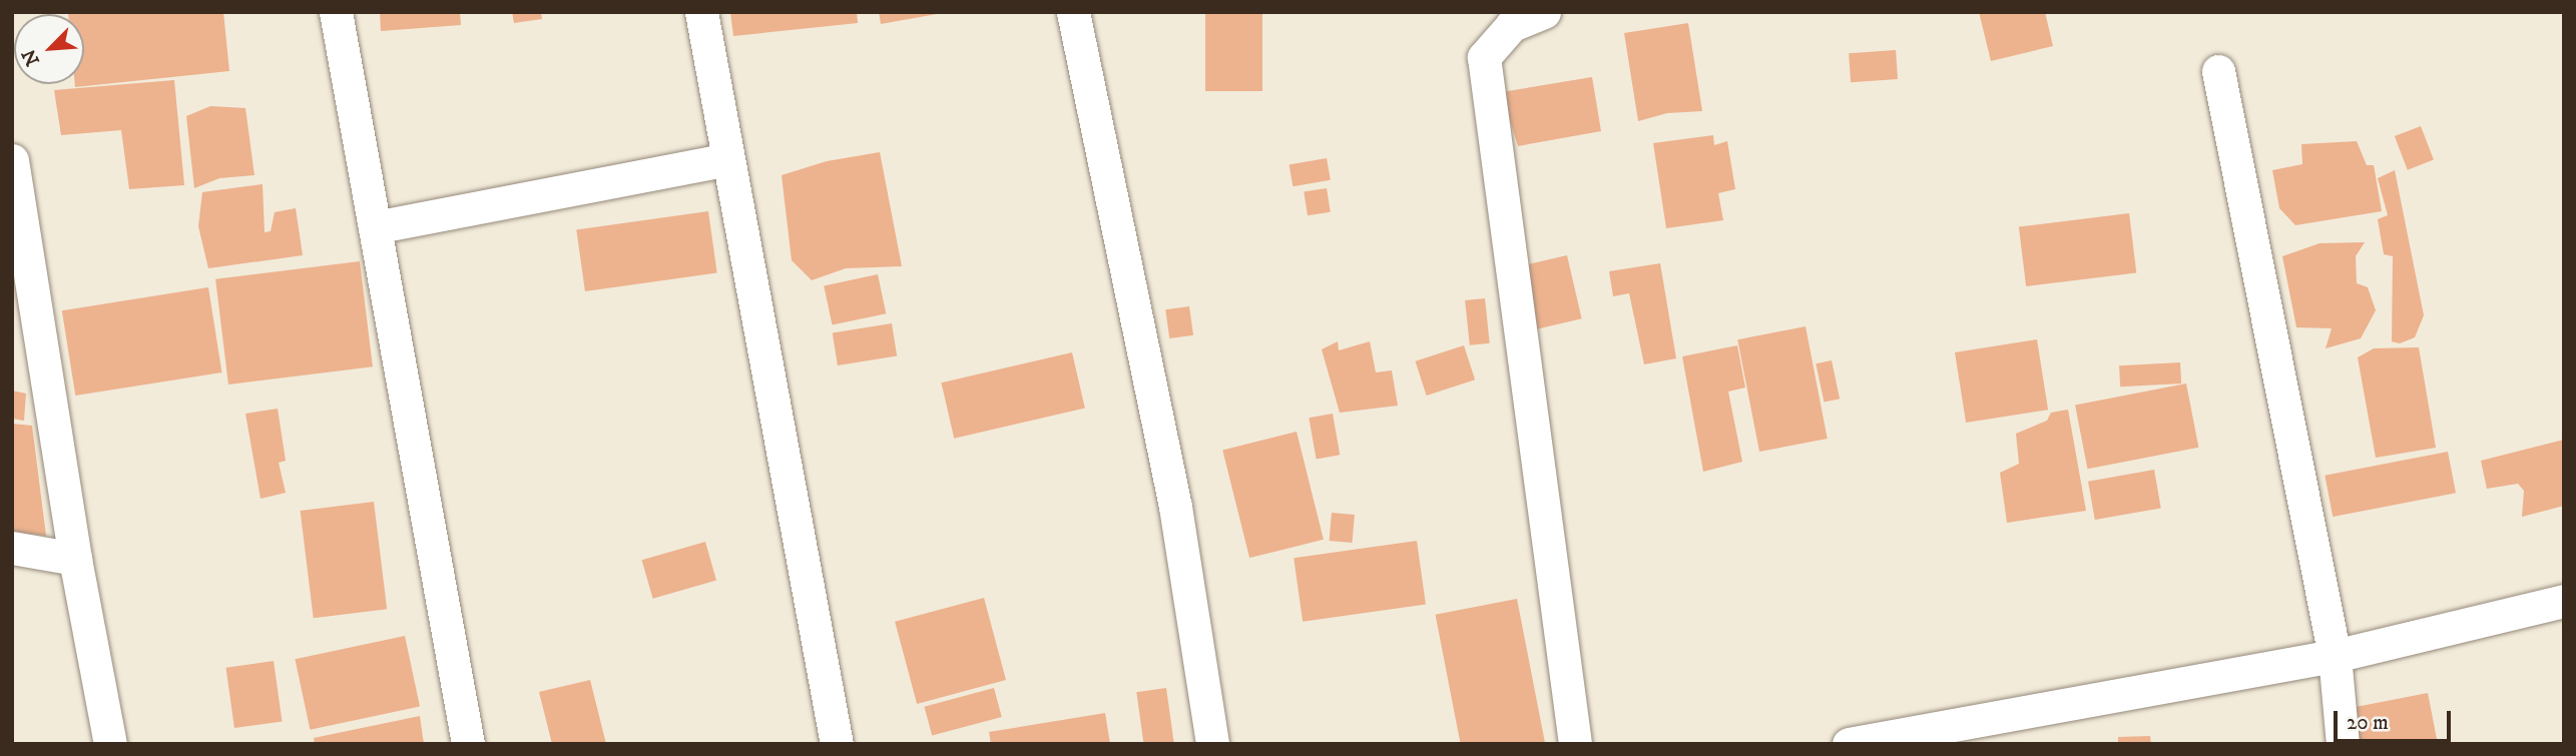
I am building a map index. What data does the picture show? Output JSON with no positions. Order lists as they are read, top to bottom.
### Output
{
  "scale_bar": "20 m",
  "north": "bottom left"
}
